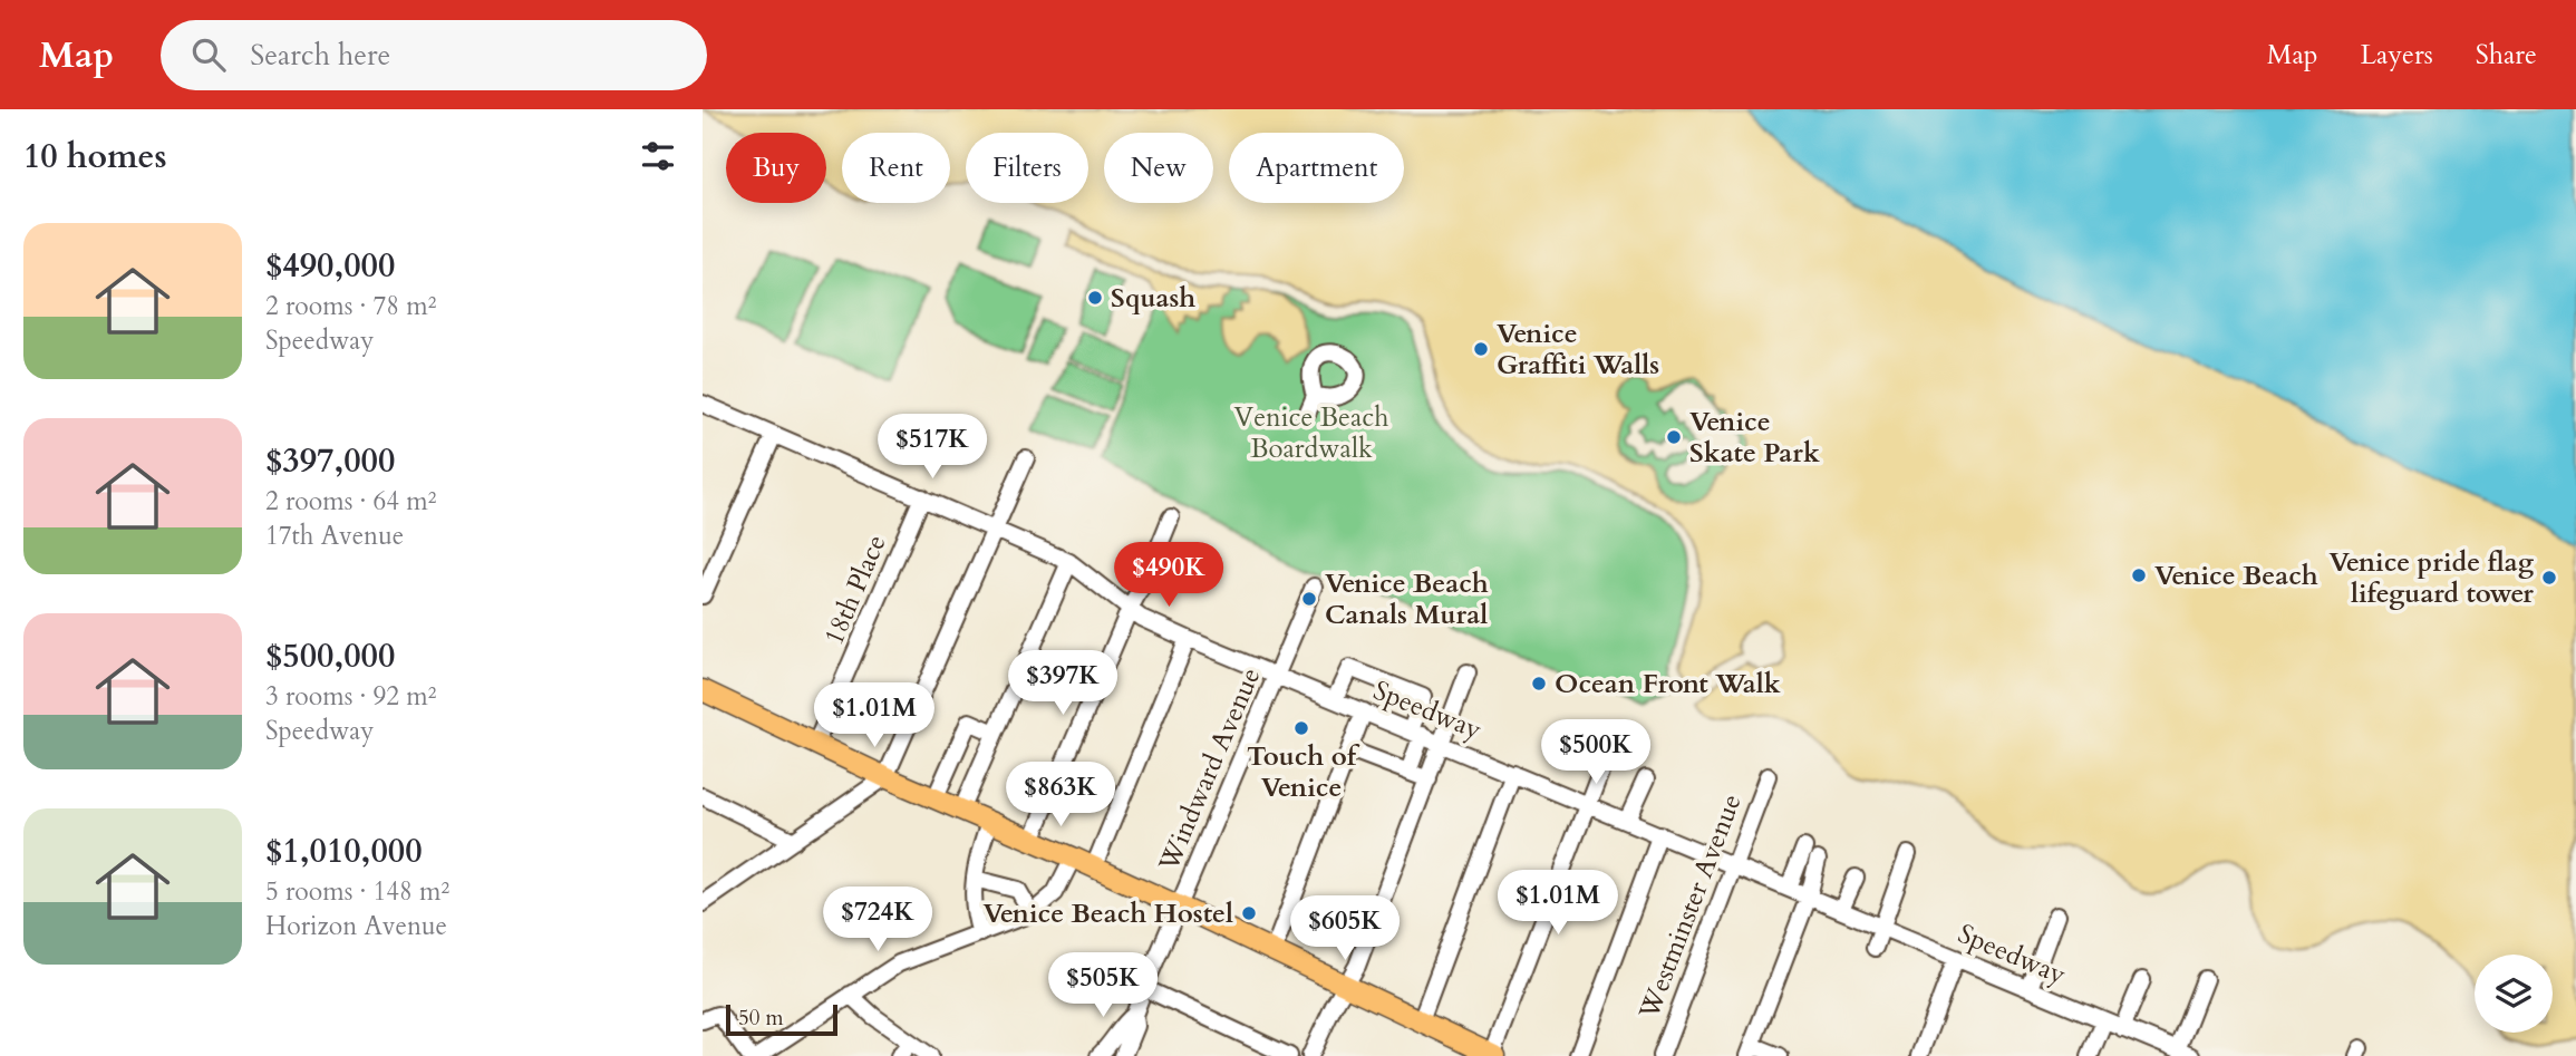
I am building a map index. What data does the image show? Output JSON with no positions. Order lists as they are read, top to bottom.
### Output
{
  "streets": {
    "street": [
      "18th Place",
      "Speedway",
      "Windward Avenue",
      "Westminster Avenue"
    ]
  },
  "crossings": [
    ["18th Place", "Speedway"],
    ["Speedway", "Windward Avenue"],
    ["Speedway", "Westminster Avenue"]
  ],
  "parks": ["Venice Beach Boardwalk"],
  "places": [
    "Squash",
    "Venice Graffiti Walls",
    "Venice Skate Park",
    "Venice Beach",
    "Venice pride flag lifeguard tower",
    "Venice Beach Canals Mural",
    "Ocean Front Walk",
    "Touch of Venice",
    "Venice Beach Hostel"
  ],
  "scale_bar": "50 m",
  "page": {
    "header": "Map",
    "search": "Search here",
    "nav": ["Map", "Layers", "Share"],
    "heading": "10 homes",
    "chip": [
      "Buy",
      "Rent",
      "Filters",
      "New",
      "Apartment"
    ],
    "list": [
      {
        "name": "$490,000",
        "note": "2 rooms · 78 m² · Speedway"
      },
      {
        "name": "$397,000",
        "note": "2 rooms · 64 m² · 17th Avenue"
      },
      {
        "name": "$500,000",
        "note": "3 rooms · 92 m² · Speedway"
      },
      {
        "name": "$1,010,000",
        "note": "5 rooms · 148 m² · Horizon Avenue"
      }
    ],
    "price": [
      "$517K",
      "$490K",
      "$397K",
      "$1.01M",
      "$500K",
      "$863K",
      "$1.01M",
      "$724K",
      "$605K",
      "$505K"
    ],
    "scale": "50 m"
  }
}
